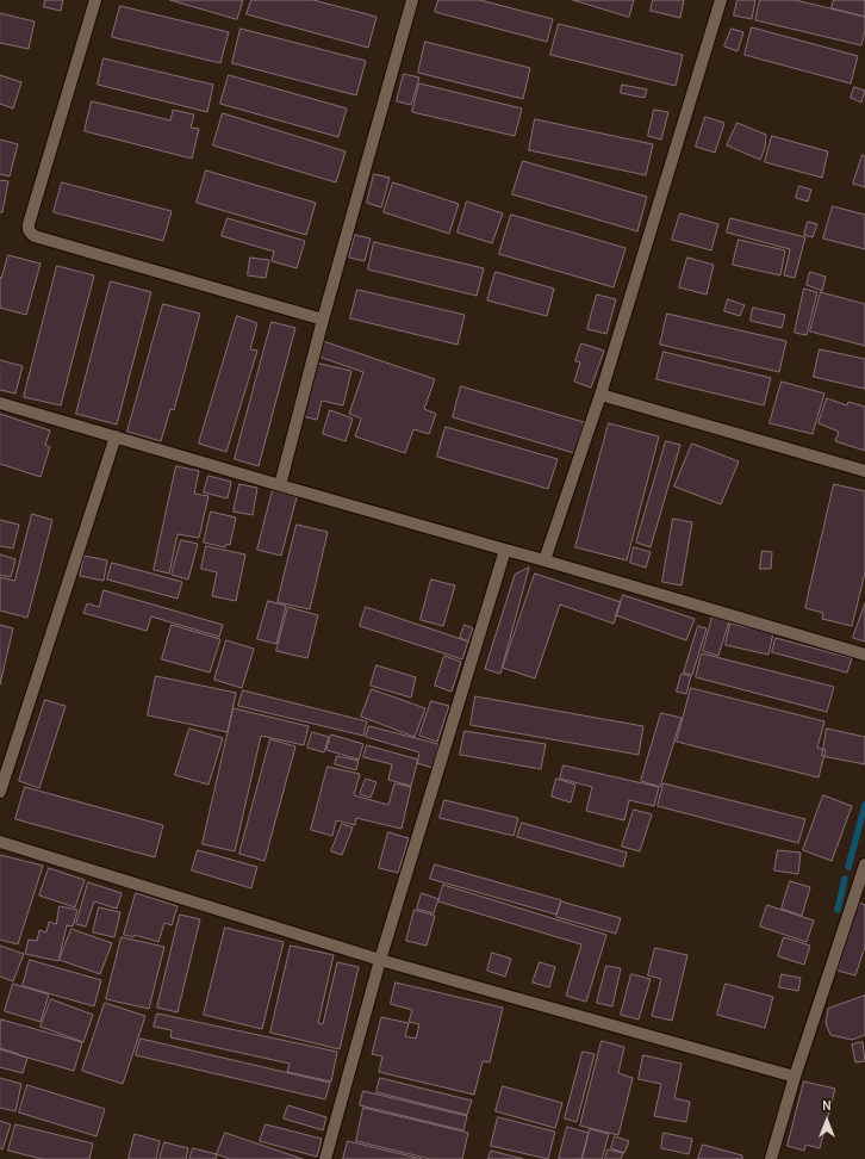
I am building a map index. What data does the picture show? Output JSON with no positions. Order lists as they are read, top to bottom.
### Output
{
  "north": "top"
}
